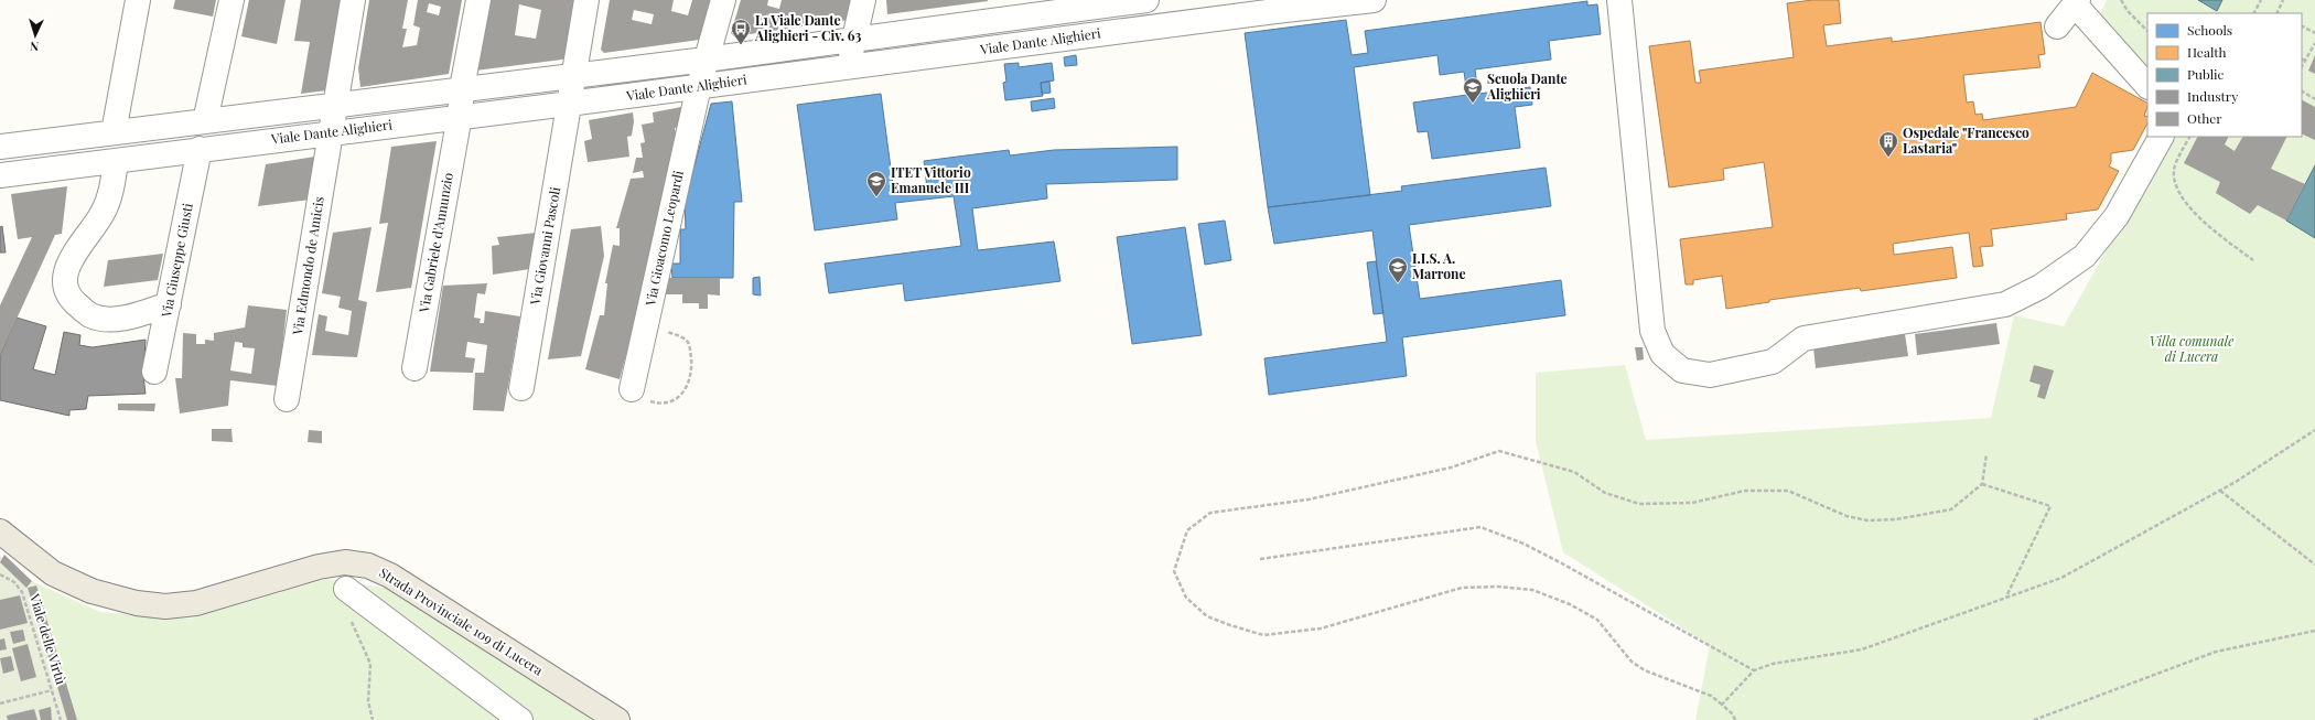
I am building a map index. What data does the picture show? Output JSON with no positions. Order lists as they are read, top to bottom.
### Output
{
  "streets": {
    "main road": ["Strada Provinciale 109 di Lucera"],
    "street": [
      "Viale Dante Alighieri",
      "Via Gioacomo Leopardi",
      "Via Gabriele d'Annunzio",
      "Via Giovanni Pascoli",
      "Via Giuseppe Giusti",
      "Via Edmondo de Amicis"
    ],
    "path": ["Viale delle Virtù"]
  },
  "crossings": [
    ["Viale Dante Alighieri", "Via Gioacomo Leopardi"],
    ["Viale Dante Alighieri", "Via Gabriele d'Annunzio"],
    ["Viale Dante Alighieri", "Via Giovanni Pascoli"],
    ["Viale Dante Alighieri", "Via Giuseppe Giusti"],
    ["Viale Dante Alighieri", "Via Edmondo de Amicis"]
  ],
  "parks": ["Villa comunale di Lucera"],
  "places": {
    "bus stop": ["L1 Viale Dante Alighieri - Civ. 63"],
    "school or university": ["Scuola Dante Alighieri", "ITET Vittorio Emanuele III", "I.I.S. A. Marrone"],
    "building": ["Ospedale \"Francesco Lastaria\""]
  },
  "legend": [
    "Schools",
    "Health",
    "Public",
    "Industry",
    "Other"
  ],
  "north": "bottom"
}
